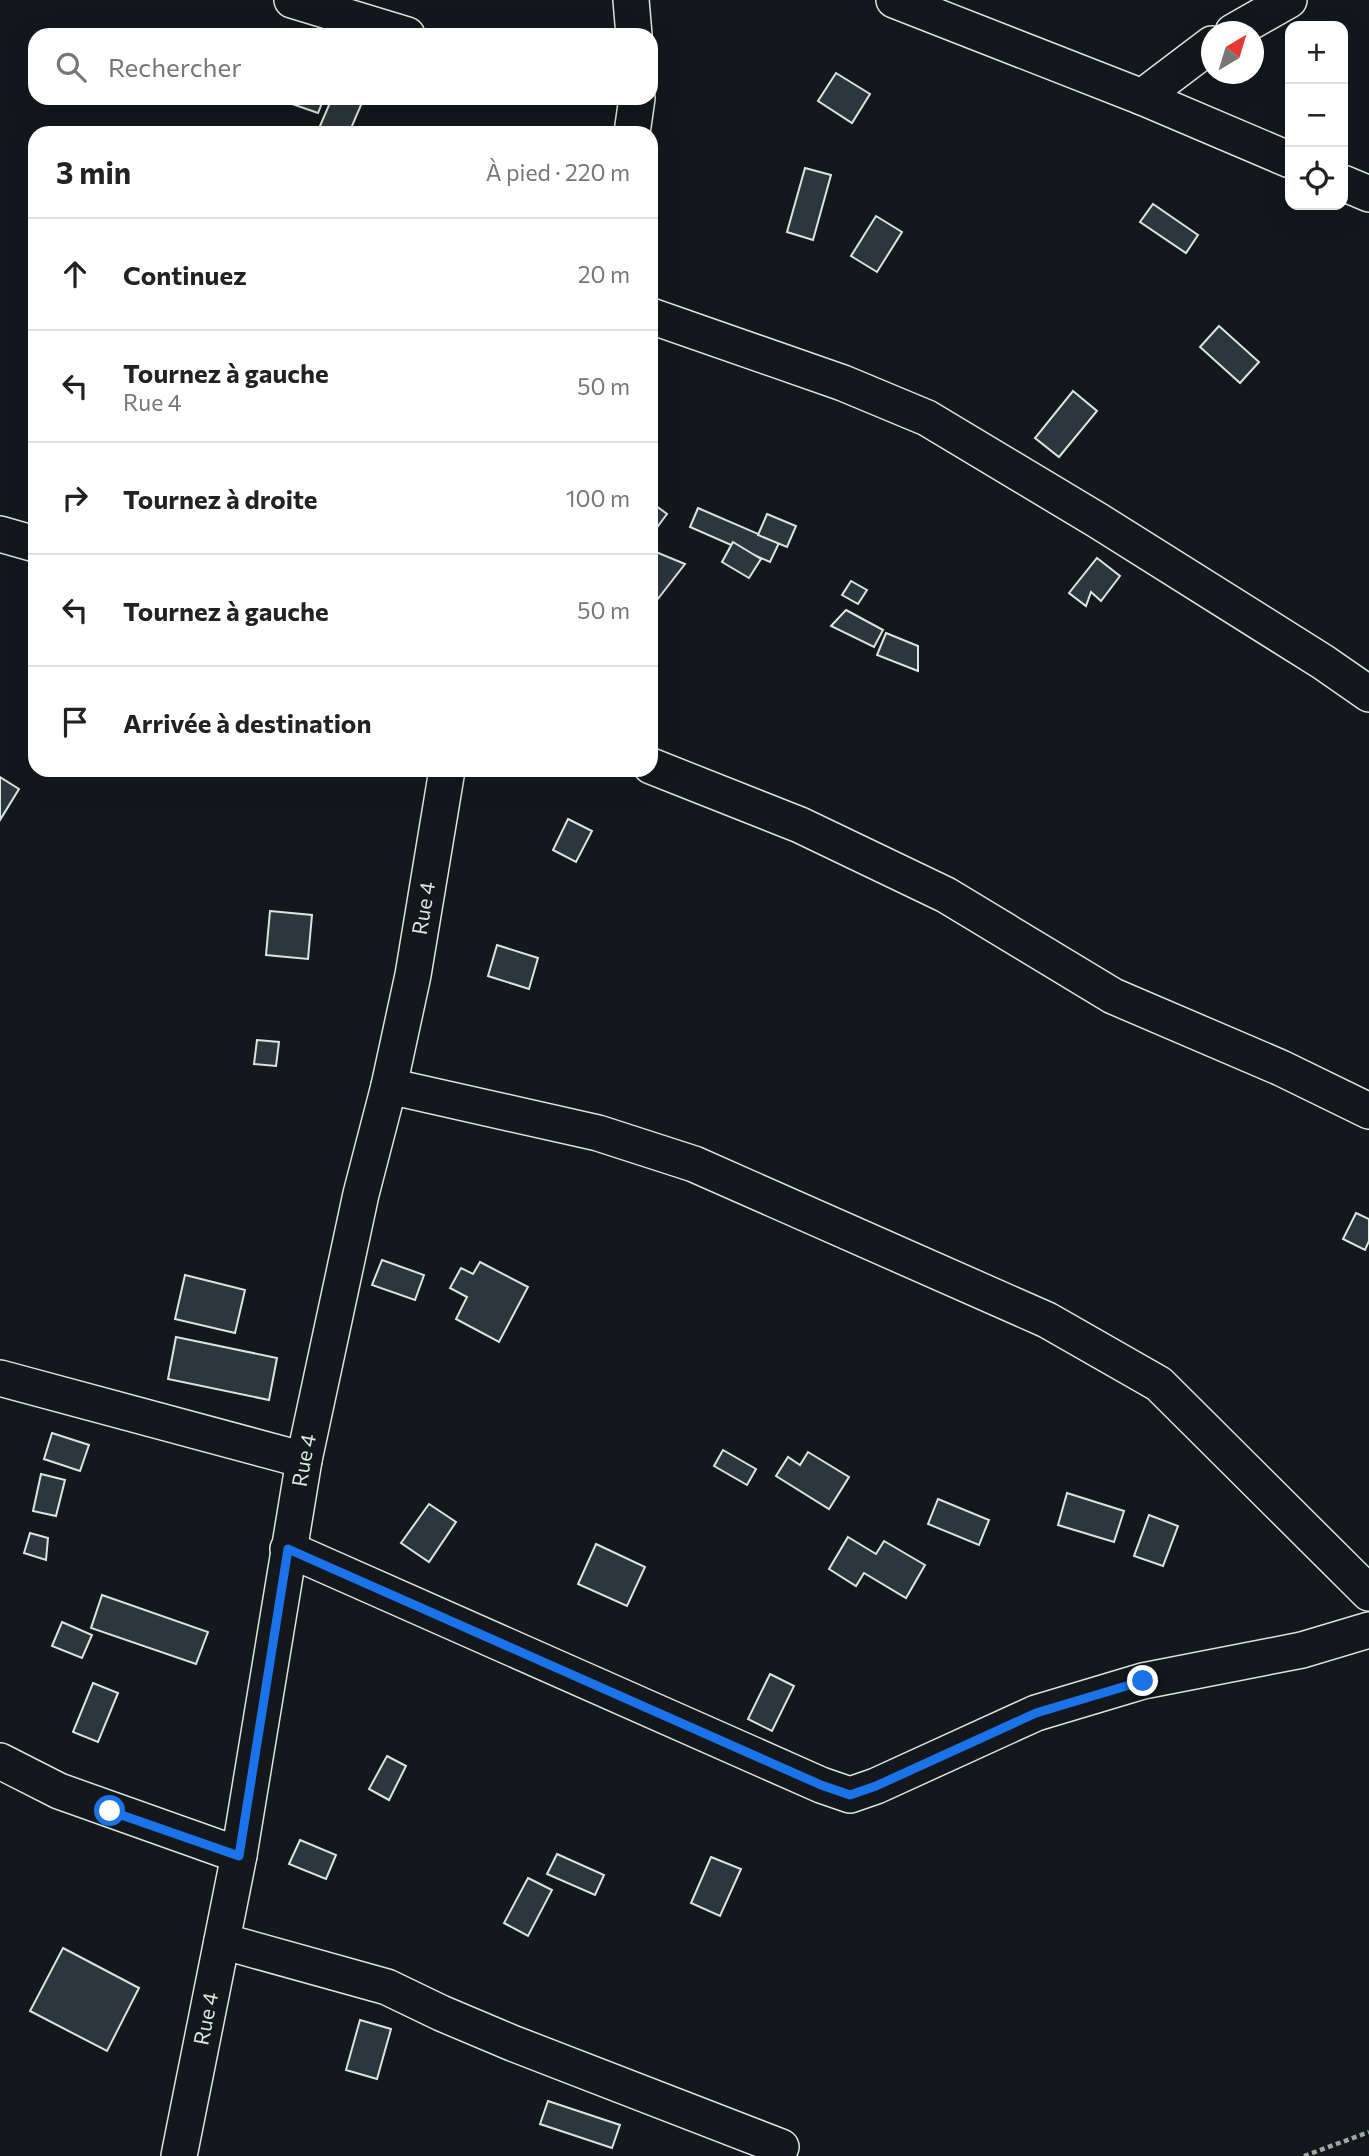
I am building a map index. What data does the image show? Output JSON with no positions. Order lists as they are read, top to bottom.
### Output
{
  "streets": {
    "street": ["Rue 4"]
  },
  "north": "top right",
  "page": {
    "map_buttons": ["+", "−"],
    "search": "Rechercher",
    "heading": ["3 min", "À pied · 220 m"],
    "list": [
      ["Continuez", "20 m"],
      ["Tournez à gauche", "Rue 4", "50 m"],
      ["Tournez à droite", "100 m"],
      ["Tournez à gauche", "50 m"],
      "Arrivée à destination"
    ]
  }
}
